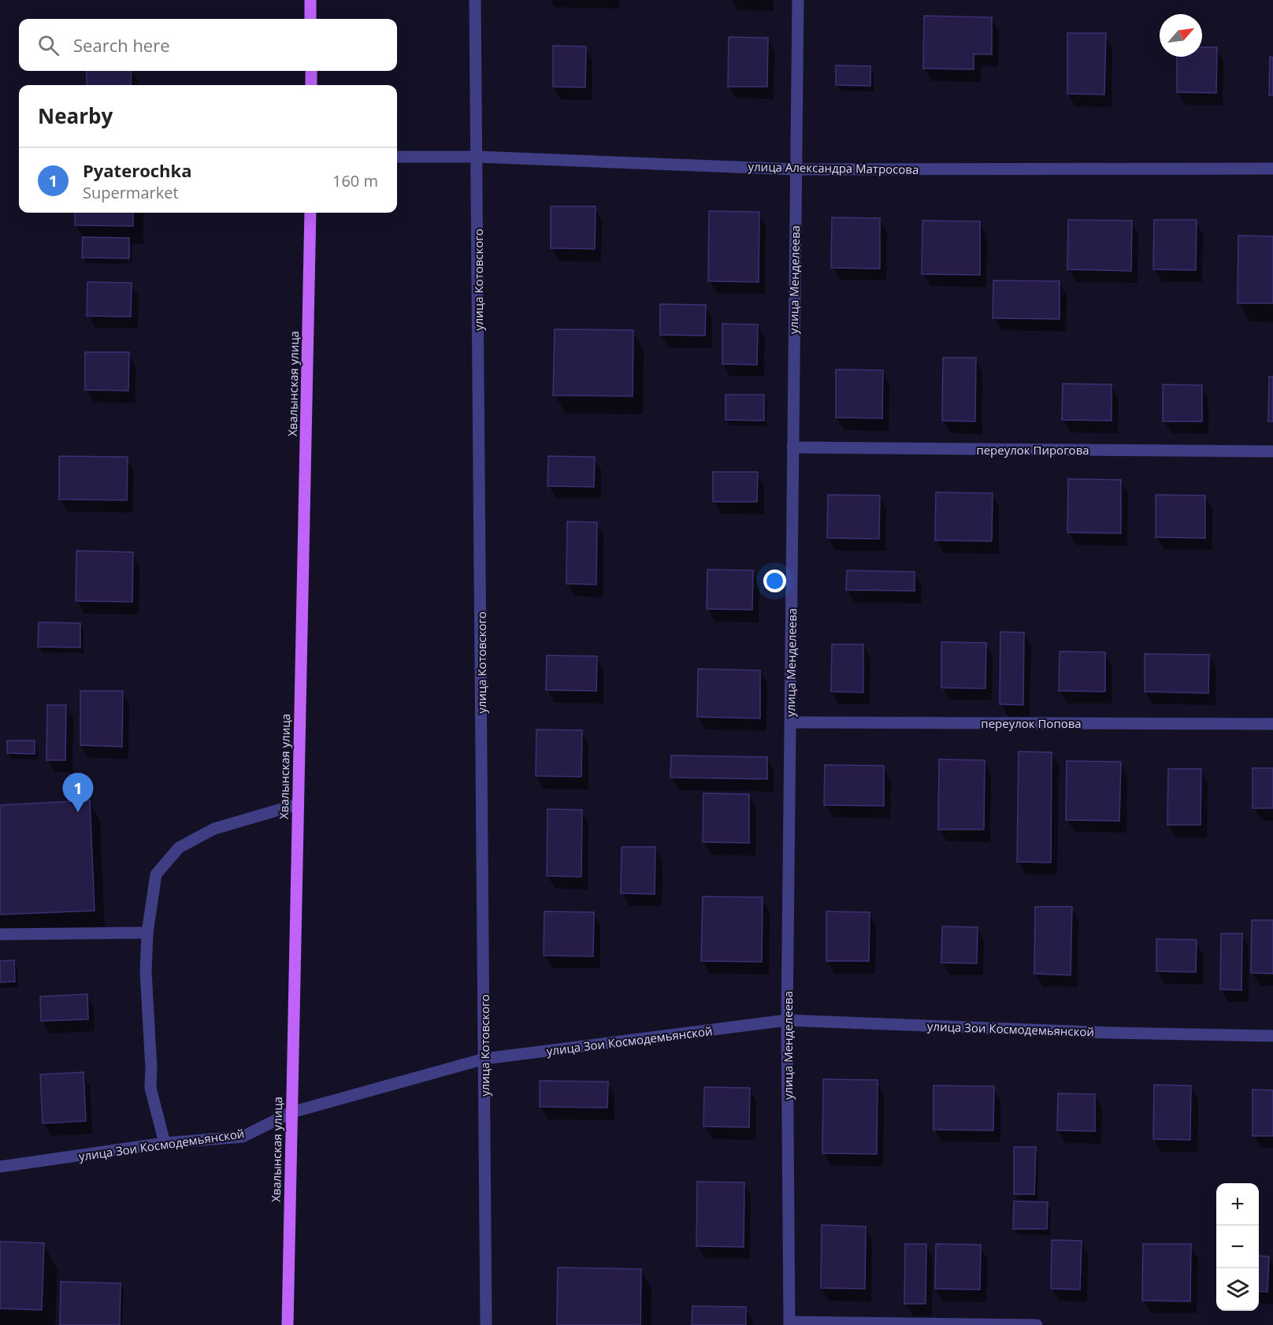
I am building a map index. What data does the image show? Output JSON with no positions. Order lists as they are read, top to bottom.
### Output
{
  "streets": {
    "main road": ["Хвалынская улица"],
    "street": [
      "улица Александра Матросова",
      "улица Котовского",
      "улица Менделеева",
      "переулок Пирогова",
      "переулок Попова",
      "улица Зои Космодемьянской"
    ]
  },
  "crossings": [
    ["улица Александра Матросова", "улица Котовского"],
    ["улица Александра Матросова", "улица Менделеева"],
    ["улица Котовского", "улица Зои Космодемьянской"],
    ["улица Менделеева", "переулок Пирогова"],
    ["улица Менделеева", "переулок Попова"],
    ["улица Менделеева", "улица Зои Космодемьянской"],
    ["Хвалынская улица", "улица Зои Космодемьянской"]
  ],
  "north": "top right",
  "page": {
    "search": "Search here",
    "heading": "Nearby",
    "list": [
      {
        "mark": "1",
        "name": "Pyaterochka",
        "note": "Supermarket",
        "value": "160 m"
      }
    ],
    "pins": "1",
    "map_buttons": ["+", "−"]
  }
}
